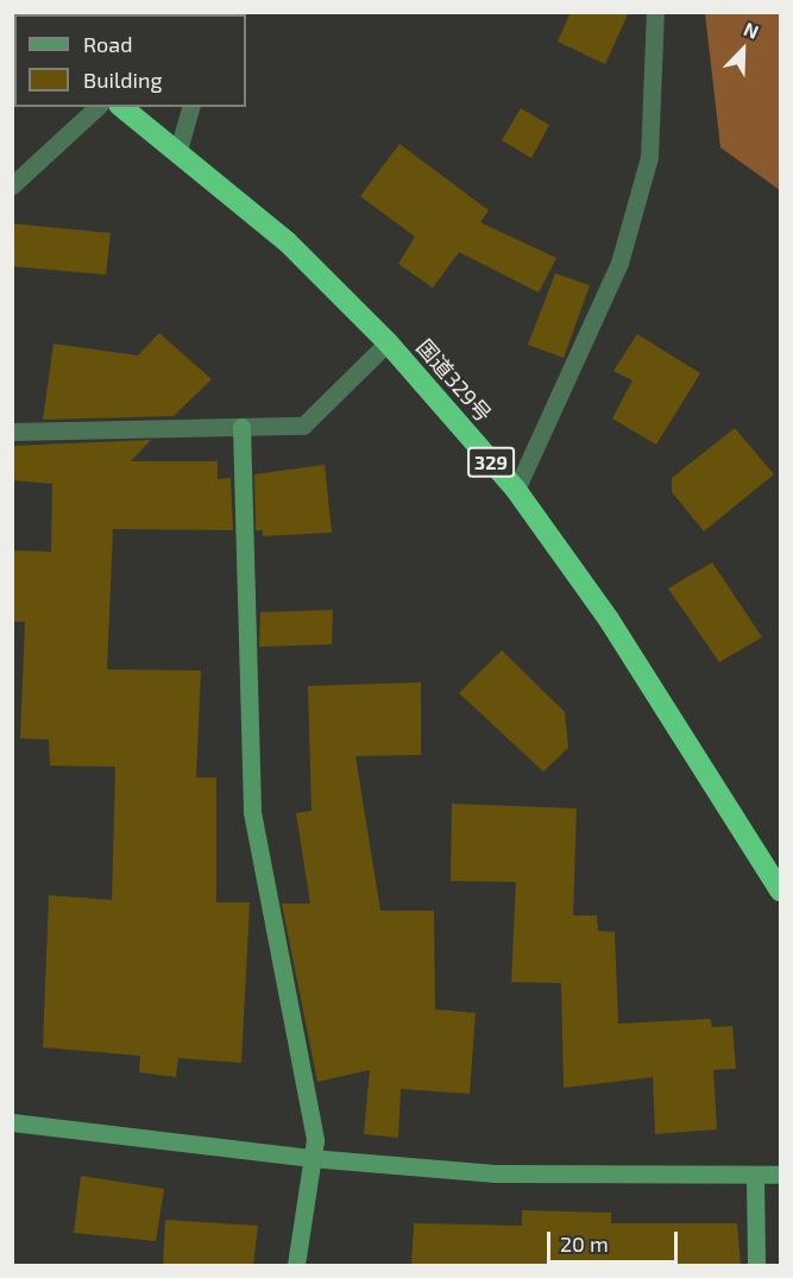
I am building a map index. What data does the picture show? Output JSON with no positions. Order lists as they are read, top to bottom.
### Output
{
  "streets": {
    "highway": ["国道329号", "329"]
  },
  "legend": ["Road", "Building"],
  "scale_bar": "20 m",
  "north": "top right"
}
